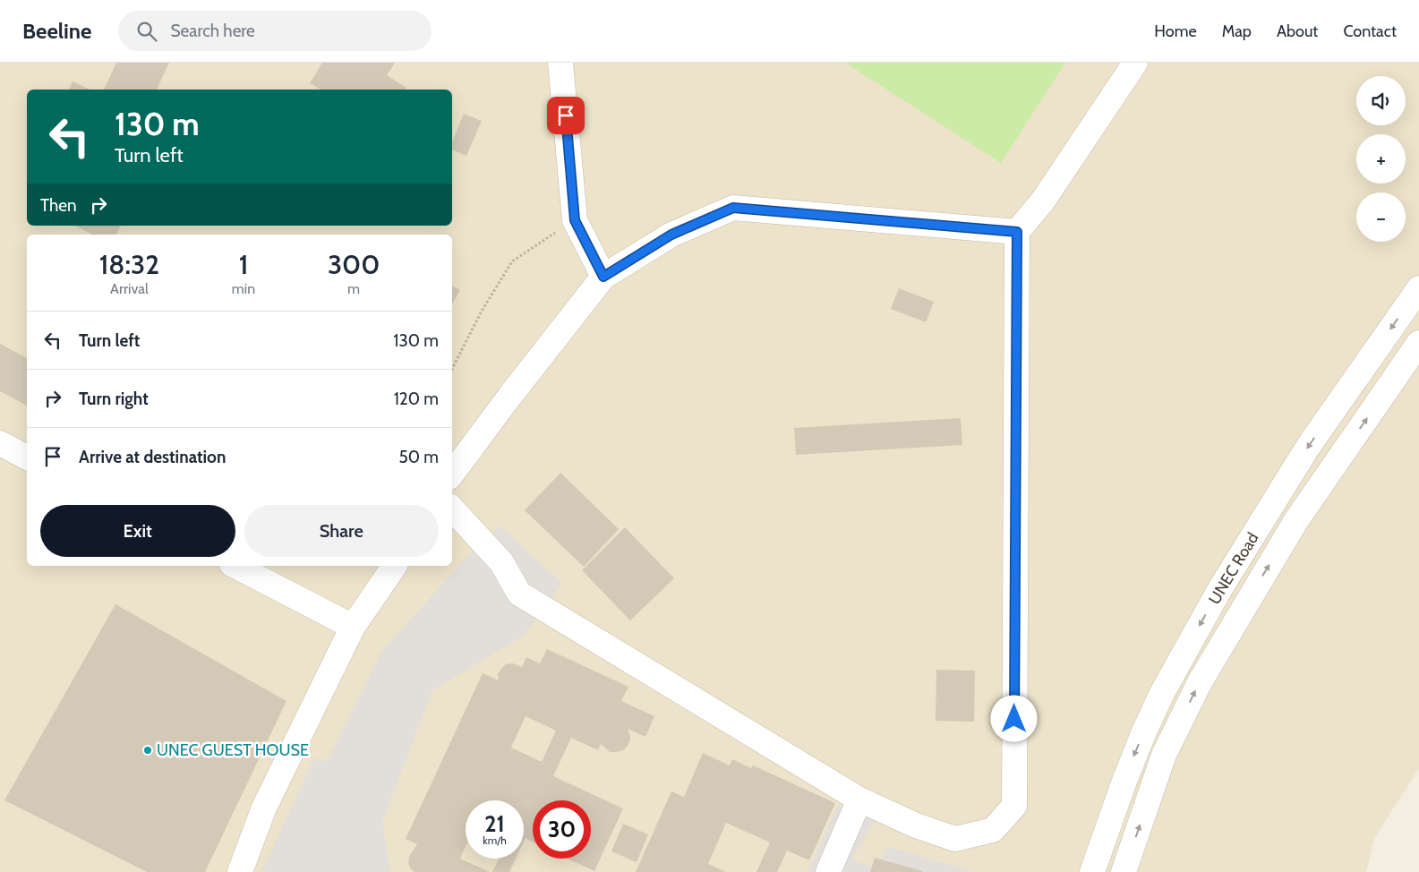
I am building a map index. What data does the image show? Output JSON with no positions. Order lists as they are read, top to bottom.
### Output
{
  "streets": {
    "street": ["UNEC Road"]
  },
  "places": ["UNEC GUEST HOUSE"],
  "page": {
    "header": "Beeline",
    "search": "Search here",
    "nav": [
      "Home",
      "Map",
      "About",
      "Contact"
    ],
    "map_buttons": ["+", "−"],
    "turn": ["130 m", "Turn left"],
    "then": "Then",
    "eta": [
      "18:32",
      "Arrival",
      "1",
      "min",
      "300",
      "m"
    ],
    "list": [
      {
        "name": "Turn left",
        "value": "130 m"
      },
      {
        "name": "Turn right",
        "value": "120 m"
      },
      {
        "name": "Arrive at destination",
        "value": "50 m"
      }
    ],
    "buttons": ["Exit", "Share"],
    "speed": "21 km/h",
    "limit": "30"
  }
}
